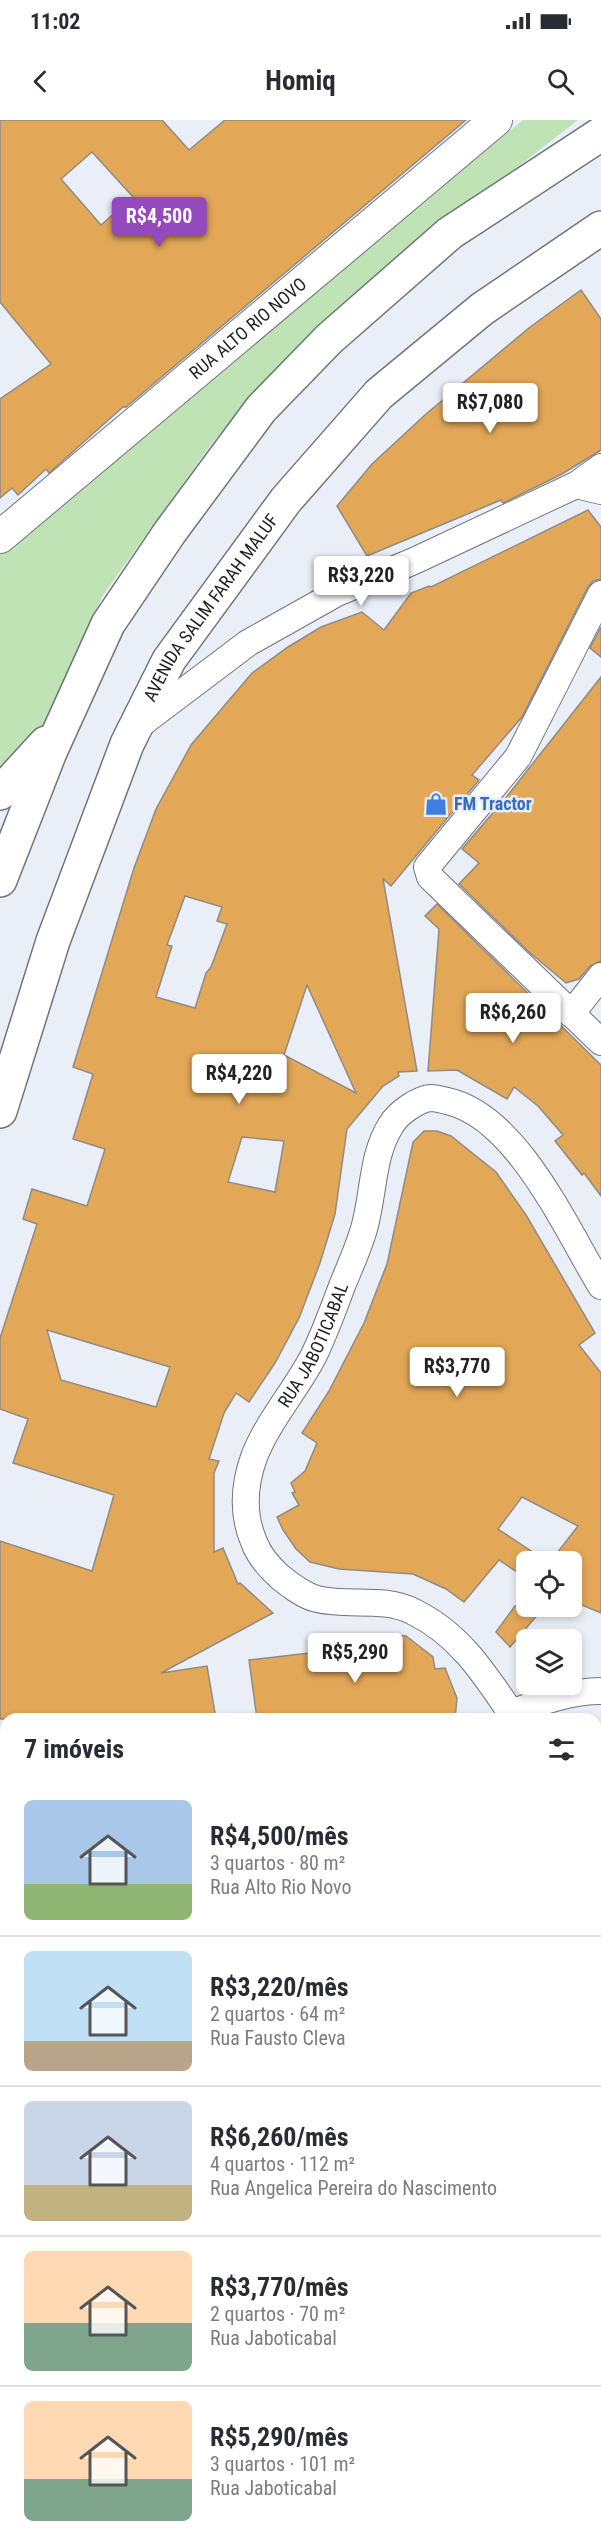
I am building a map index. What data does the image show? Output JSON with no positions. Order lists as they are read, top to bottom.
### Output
{
  "streets": {
    "highway": ["AVENIDA SALIM FARAH MALUF"],
    "street": ["RUA ALTO RIO NOVO", "RUA JABOTICABAL"]
  },
  "places": {
    "shop": ["FM Tractor"]
  },
  "page": {
    "status": "11:02",
    "header": "Homiq",
    "price": [
      "R$4,500",
      "R$7,080",
      "R$3,220",
      "R$6,260",
      "R$4,220",
      "R$3,770",
      "R$5,290"
    ],
    "heading": "7 imóveis",
    "list": [
      {
        "name": "R$4,500/mês",
        "note": "3 quartos · 80 m² · Rua Alto Rio Novo"
      },
      {
        "name": "R$3,220/mês",
        "note": "2 quartos · 64 m² · Rua Fausto Cleva"
      },
      {
        "name": "R$6,260/mês",
        "note": "4 quartos · 112 m² · Rua Angelica Pereira do Nascimento"
      },
      {
        "name": "R$3,770/mês",
        "note": "2 quartos · 70 m² · Rua Jaboticabal"
      },
      {
        "name": "R$5,290/mês",
        "note": "3 quartos · 101 m² · Rua Jaboticabal"
      }
    ]
  }
}
